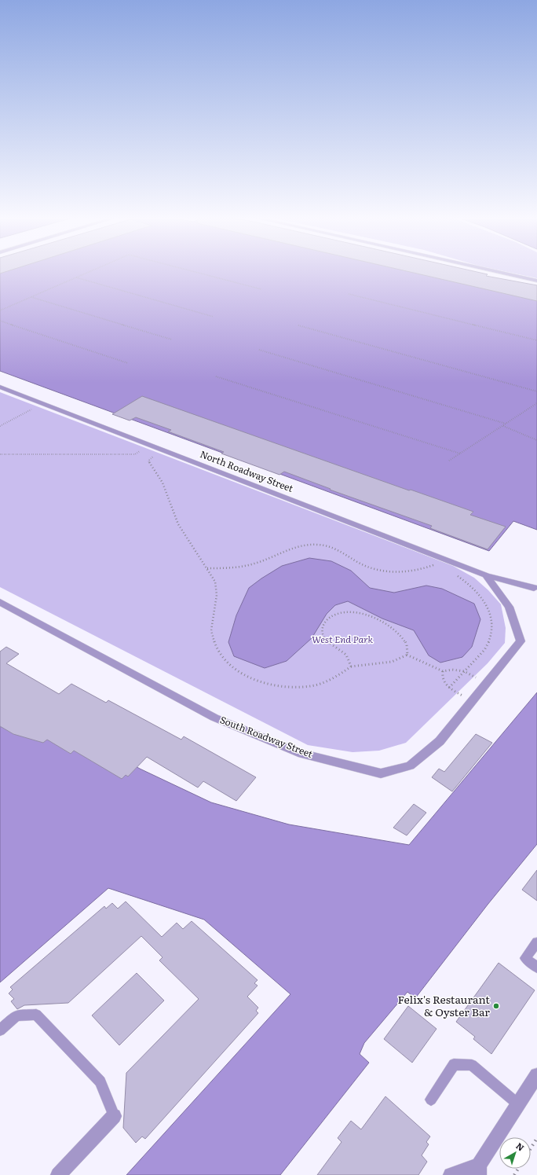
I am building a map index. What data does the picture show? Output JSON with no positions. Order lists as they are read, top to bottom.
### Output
{
  "streets": {
    "street": ["North Roadway Street", "South Roadway Street"]
  },
  "crossings": [
    ["North Roadway Street", "South Roadway Street"]
  ],
  "parks": ["West End Park"],
  "places": ["Felix's Restaurant & Oyster Bar"],
  "north": "top right"
}
